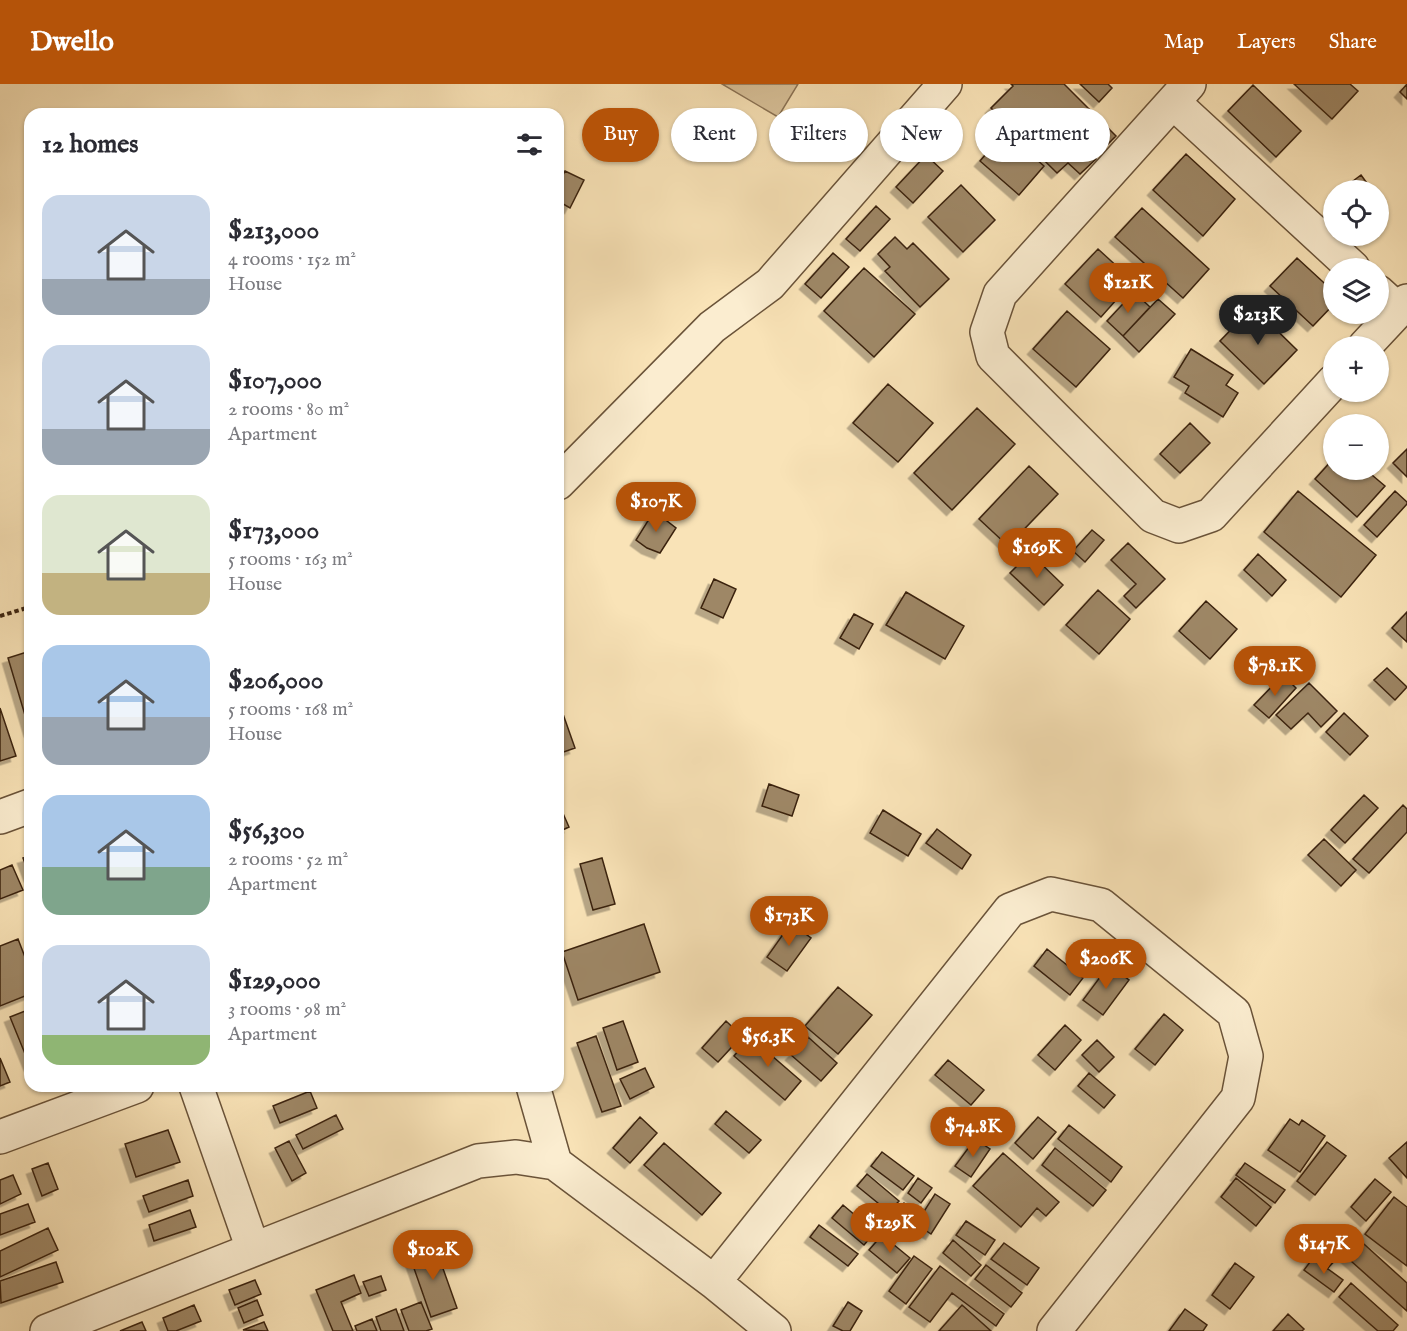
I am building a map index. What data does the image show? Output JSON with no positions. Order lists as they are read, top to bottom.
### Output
{
  "page": {
    "header": "Dwello",
    "nav": ["Map", "Layers", "Share"],
    "chip": [
      "Buy",
      "Rent",
      "Filters",
      "New",
      "Apartment"
    ],
    "heading": "12 homes",
    "map_buttons": ["+", "−"],
    "list": [
      {
        "name": "$213,000",
        "note": "4 rooms · 152 m² · House"
      },
      {
        "name": "$107,000",
        "note": "2 rooms · 80 m² · Apartment"
      },
      {
        "name": "$173,000",
        "note": "5 rooms · 163 m² · House"
      },
      {
        "name": "$206,000",
        "note": "5 rooms · 168 m² · House"
      },
      {
        "name": "$56,300",
        "note": "2 rooms · 52 m² · Apartment"
      },
      {
        "name": "$129,000",
        "note": "3 rooms · 98 m² · Apartment"
      }
    ],
    "price": [
      "$121K",
      "$213K",
      "$107K",
      "$169K",
      "$78.1K",
      "$173K",
      "$206K",
      "$56.3K",
      "$74.8K",
      "$129K",
      "$147K",
      "$102K"
    ]
  }
}
